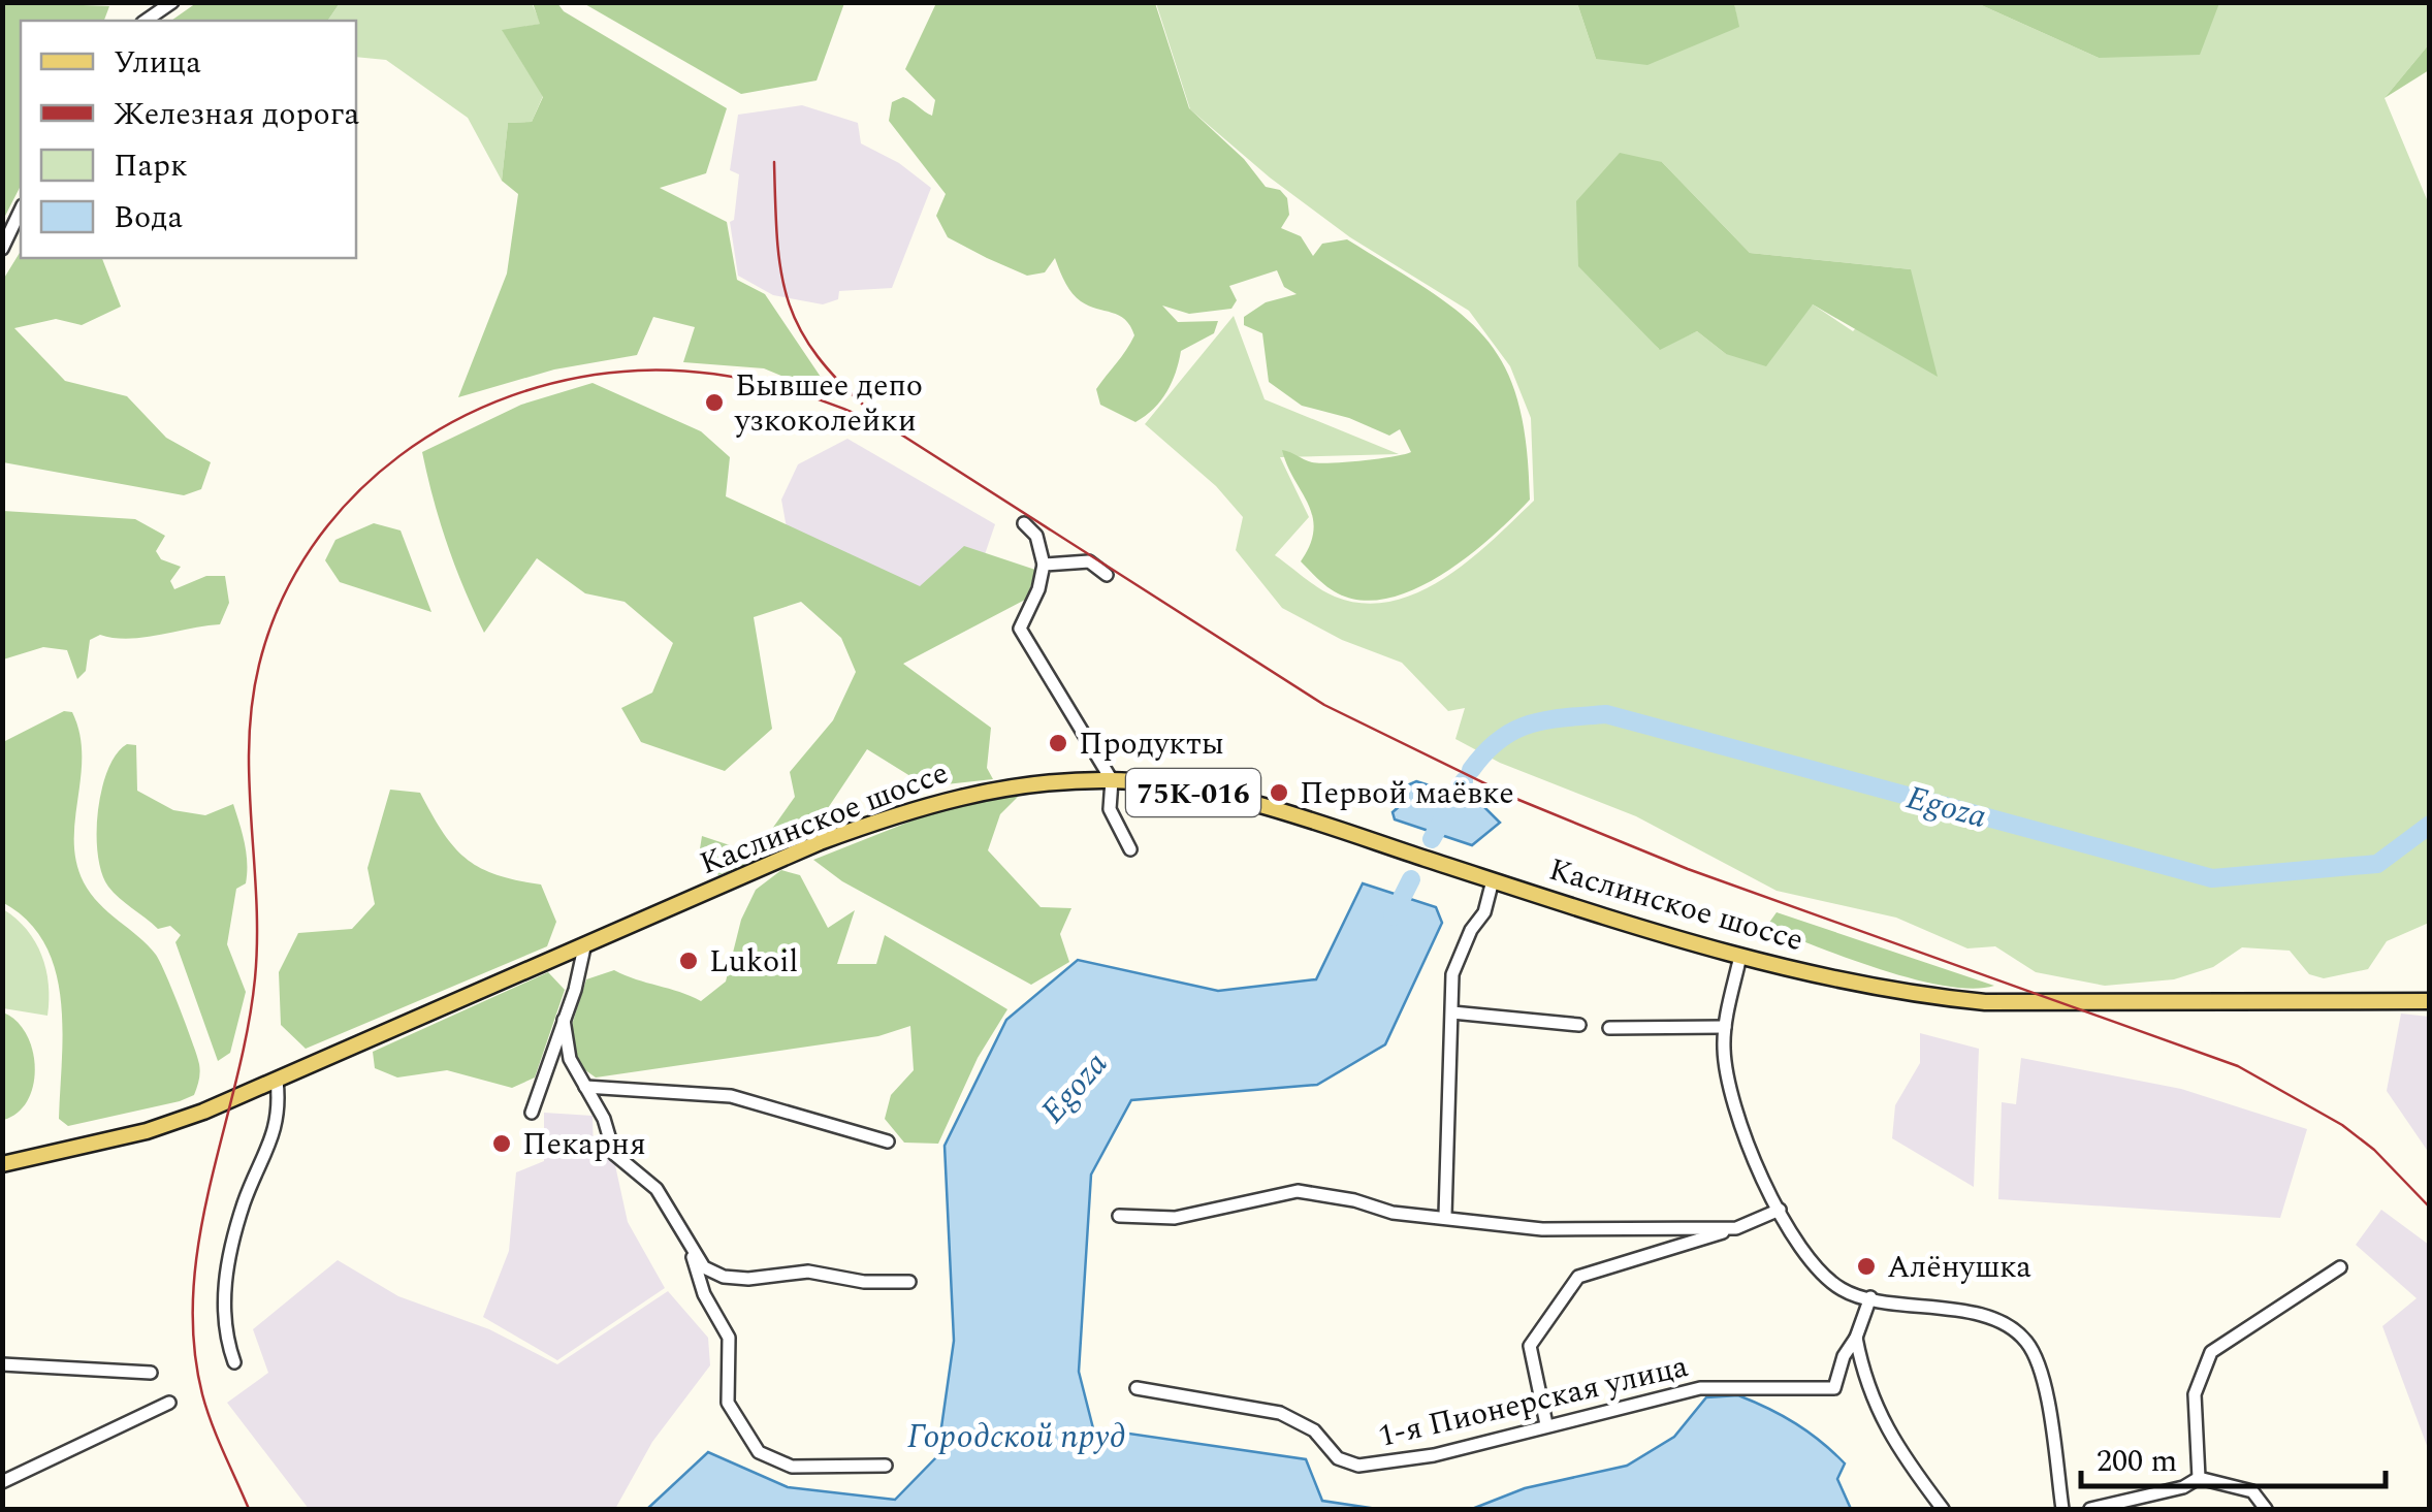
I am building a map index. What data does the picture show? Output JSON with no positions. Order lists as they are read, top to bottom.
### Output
{
  "streets": {
    "main road": ["75К-016", "Каслинское шоссе"],
    "street": ["1-я Пионерская улица"]
  },
  "water": ["Egoza", "Городской пруд"],
  "places": [
    "Бывшее депо узкоколейки",
    "Продукты",
    "Первой маёвке",
    "Lukoil",
    "Пекарня",
    "Алёнушка"
  ],
  "legend": [
    "Улица",
    "Железная дорога",
    "Парк",
    "Вода"
  ],
  "scale_bar": "200 m"
}
